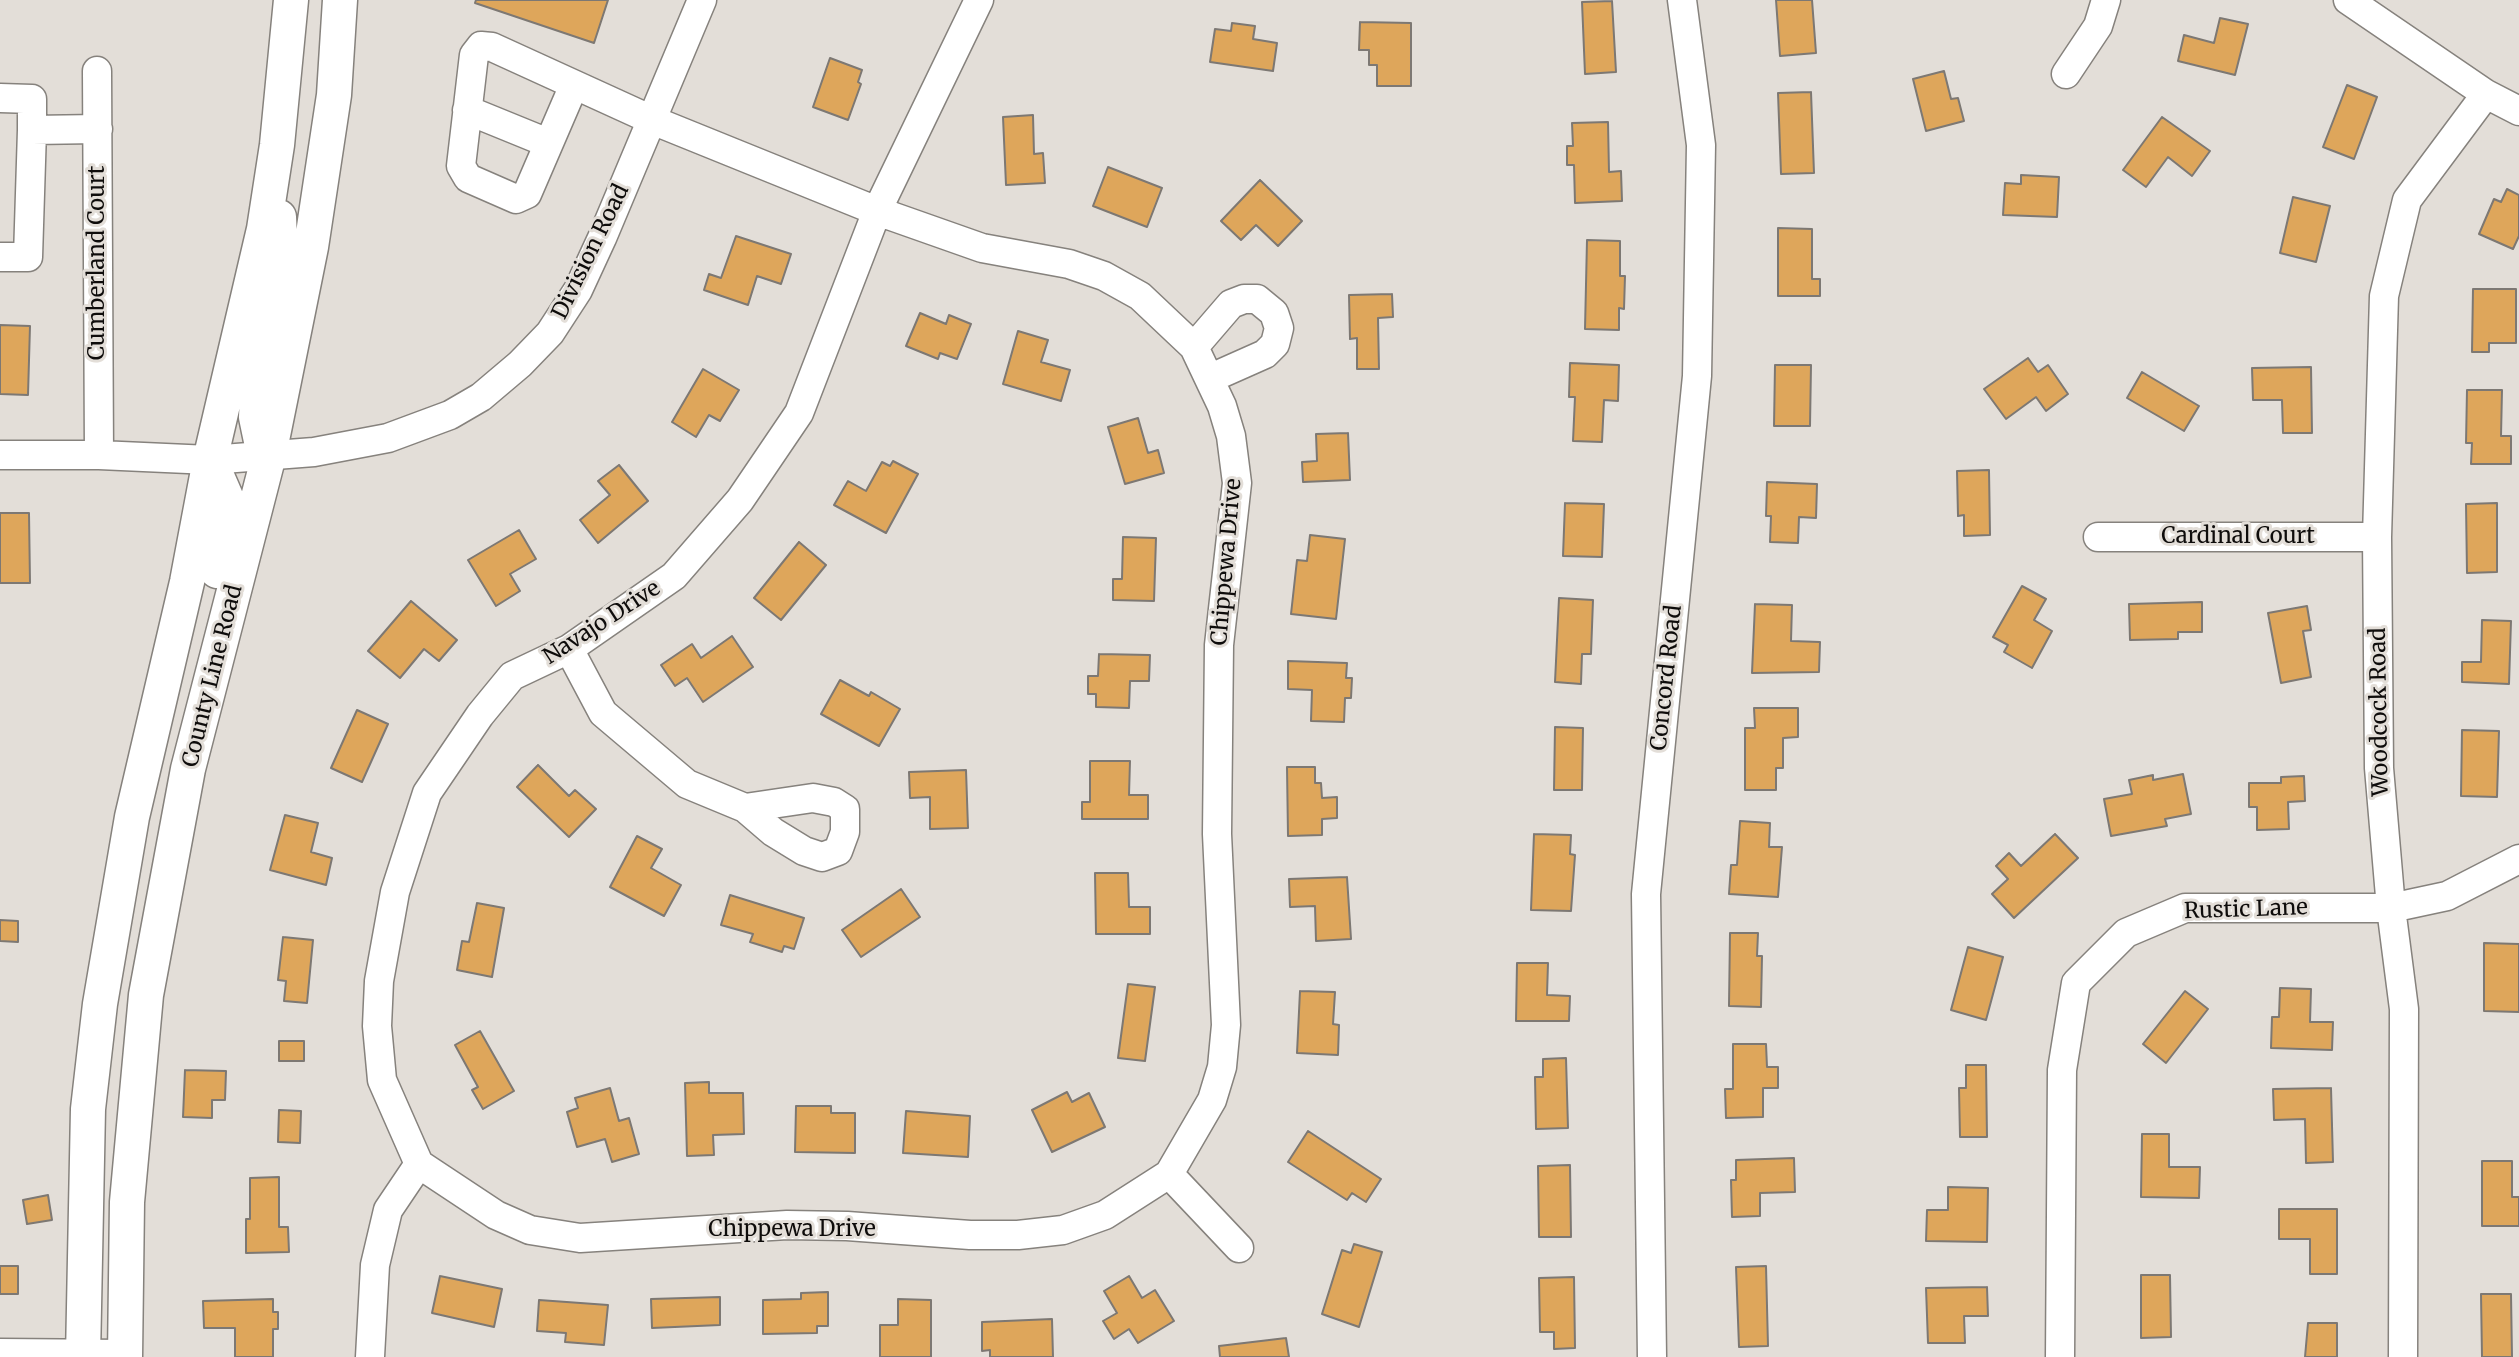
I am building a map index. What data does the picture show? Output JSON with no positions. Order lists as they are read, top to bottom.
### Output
{
  "streets": {
    "main road": ["County Line Road"],
    "street": [
      "Division Road",
      "Cumberland Court",
      "Cardinal Court",
      "Chippewa Drive",
      "Navajo Drive",
      "Concord Road",
      "Woodcock Road",
      "Rustic Lane"
    ]
  },
  "crossings": [
    ["Division Road", "Cumberland Court"],
    ["Division Road", "Chippewa Drive"],
    ["Division Road", "County Line Road"],
    ["Cardinal Court", "Woodcock Road"],
    ["Chippewa Drive", "Navajo Drive"],
    ["Woodcock Road", "Rustic Lane"]
  ]
}
